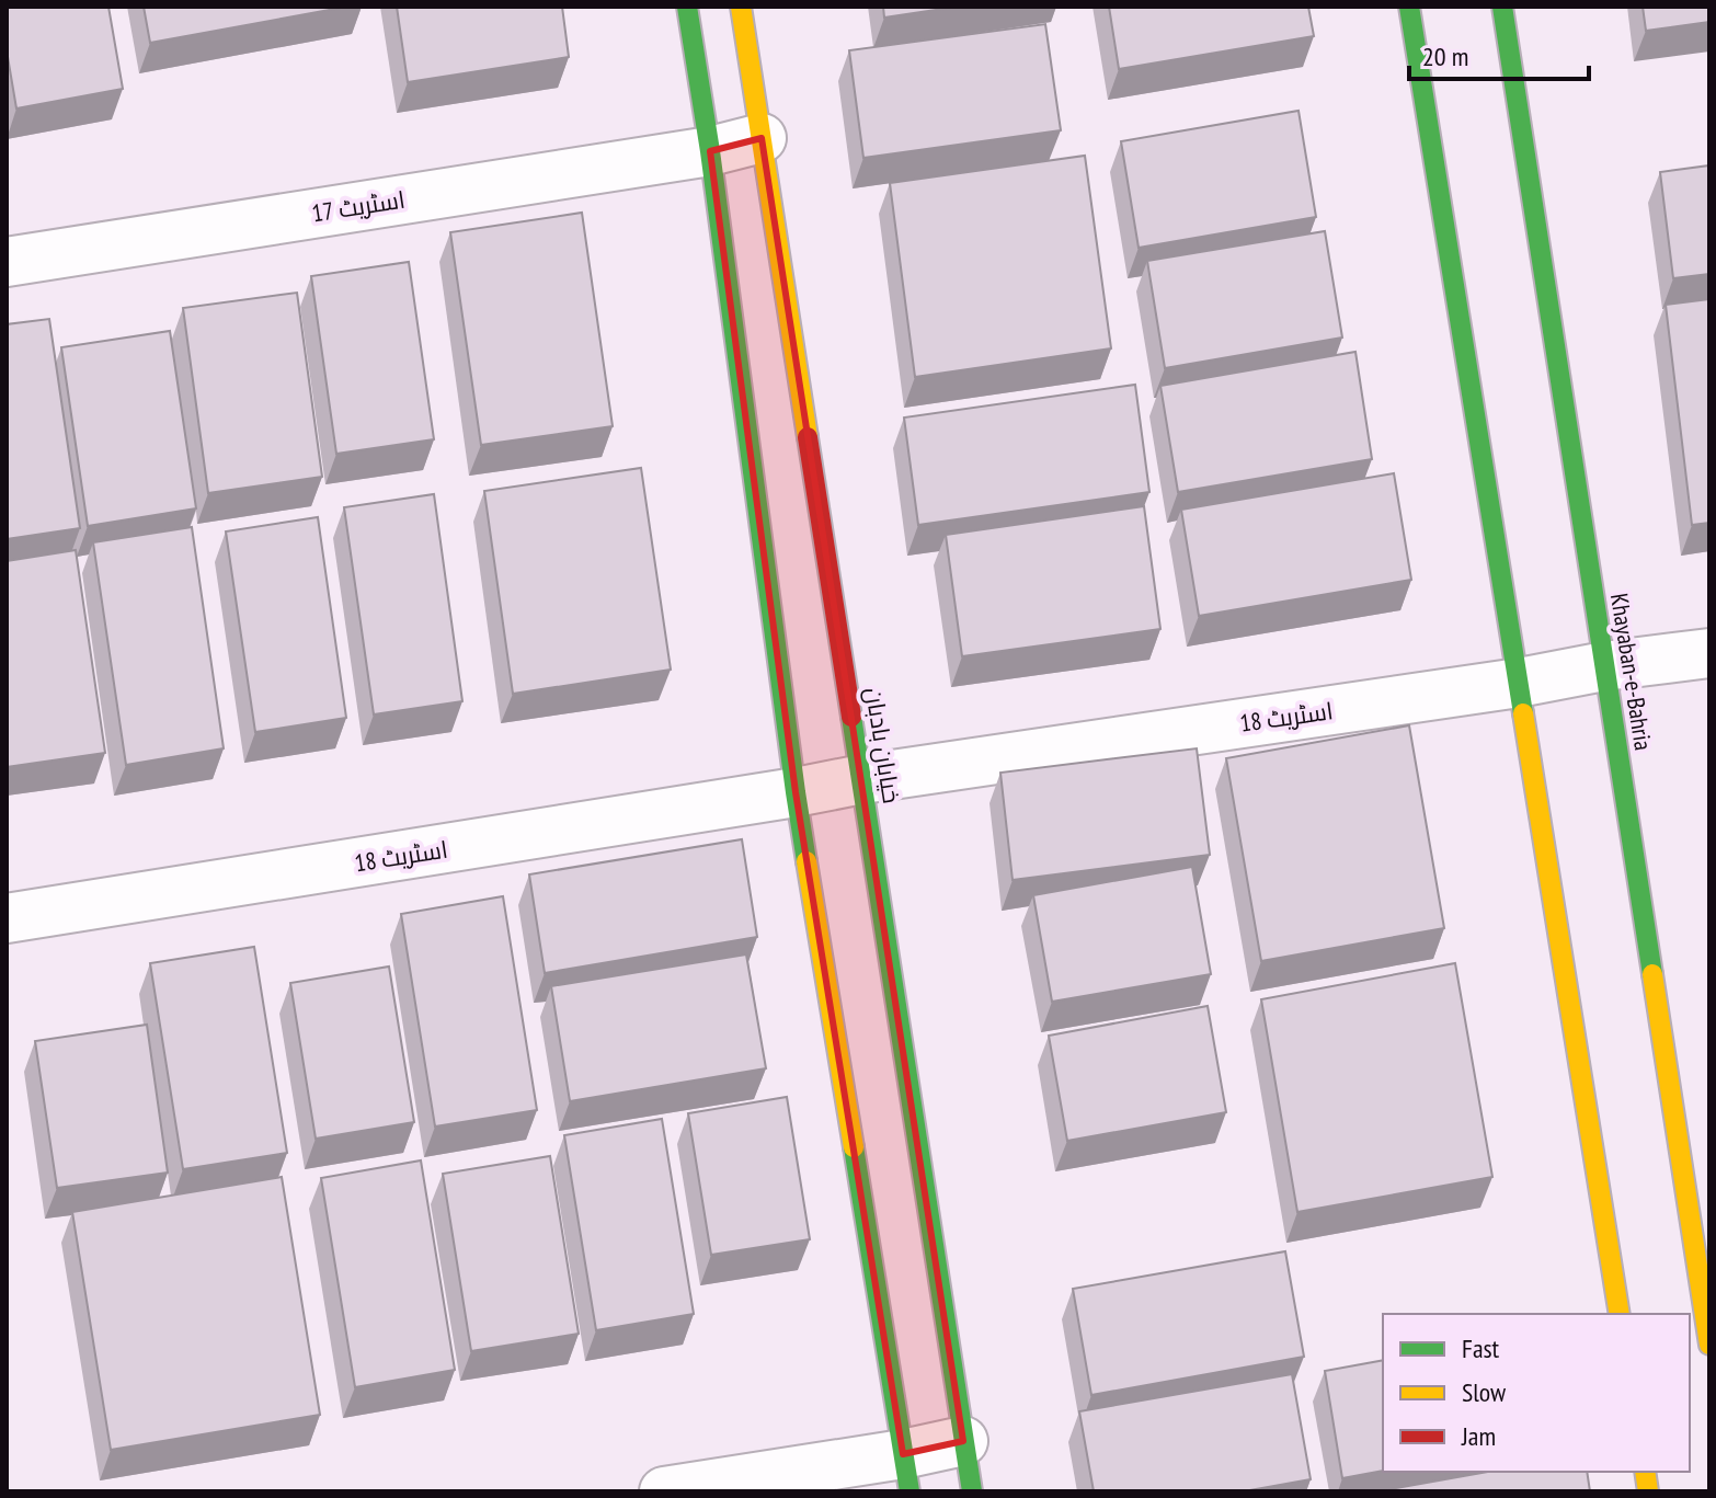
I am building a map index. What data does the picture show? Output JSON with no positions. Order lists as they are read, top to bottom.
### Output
{
  "streets": {
    "street": [
      "اسٹریٹ 17",
      "Khayaban-e-Bahria",
      "اسٹریٹ 18",
      "خیابان بادبان"
    ]
  },
  "crossings": [
    ["اسٹریٹ 17", "خیابان بادبان"],
    ["Khayaban-e-Bahria", "اسٹریٹ 18"],
    ["اسٹریٹ 18", "خیابان بادبان"]
  ],
  "legend": ["Fast", "Slow", "Jam"],
  "scale_bar": "20 m"
}
